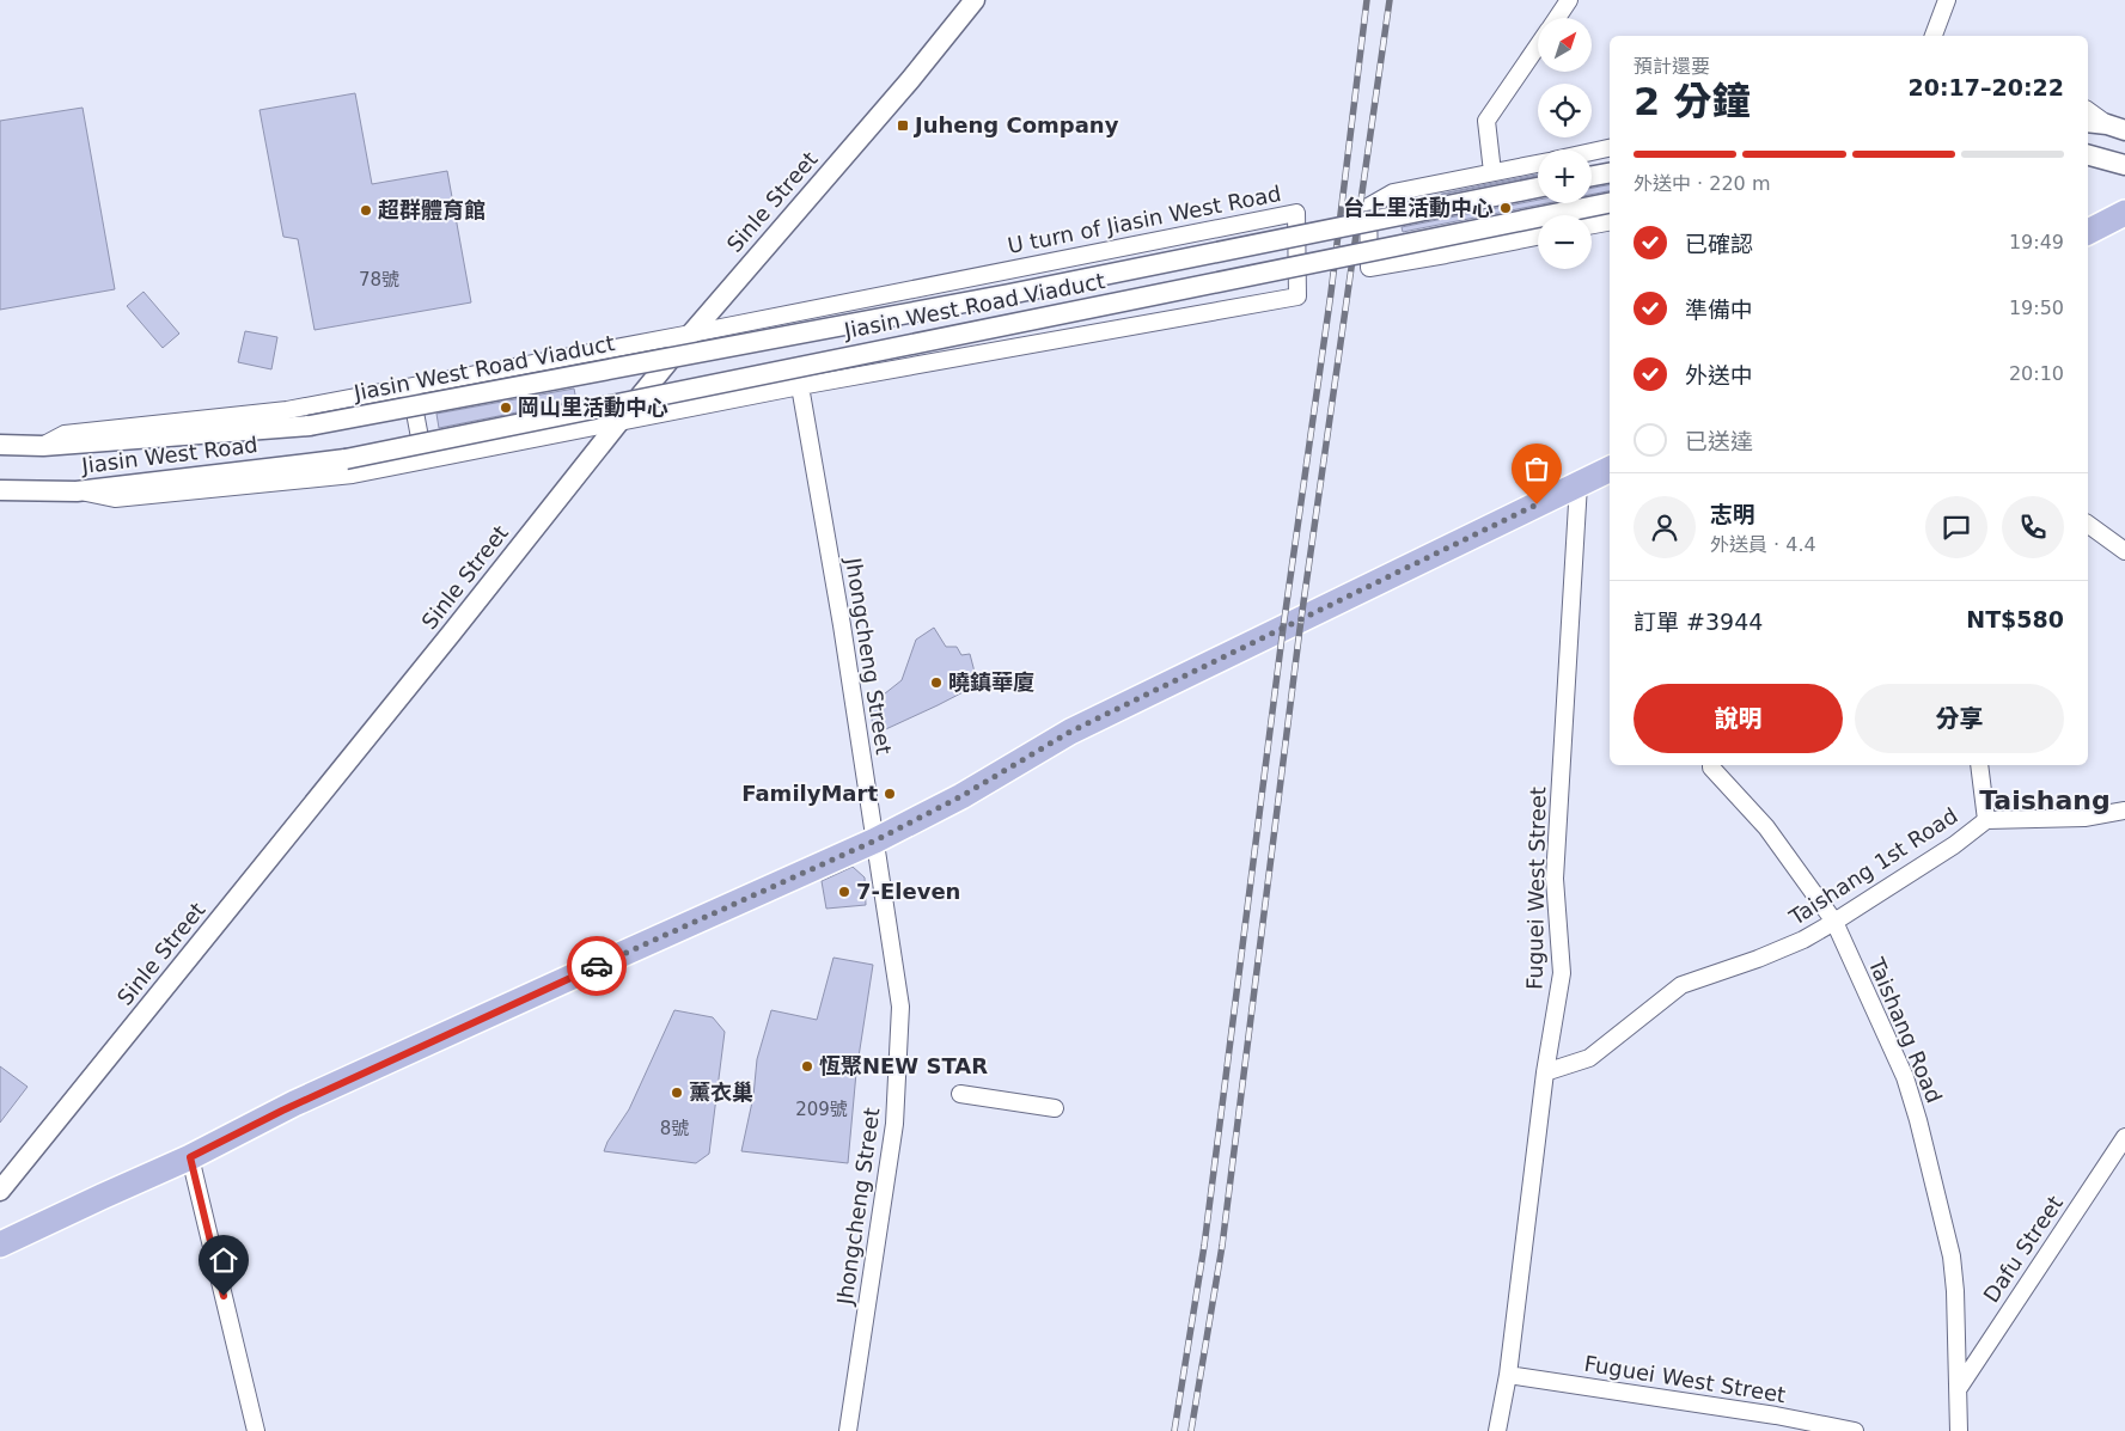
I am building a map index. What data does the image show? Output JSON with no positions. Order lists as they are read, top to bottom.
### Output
{
  "streets": {
    "street": [
      "Sinle Street",
      "U turn of Jiasin West Road",
      "Jiasin West Road Viaduct",
      "Jiasin West Road",
      "Jhongcheng Street",
      "Taishang 1st Road",
      "Fuguei West Street",
      "Taishang Road",
      "Dafu Street"
    ]
  },
  "crossings": [
    ["Sinle Street", "U turn of Jiasin West Road"],
    ["U turn of Jiasin West Road", "Jiasin West Road"],
    ["U turn of Jiasin West Road", "Jhongcheng Street"],
    ["Jiasin West Road Viaduct", "Jiasin West Road"],
    ["Taishang 1st Road", "Fuguei West Street"],
    ["Taishang 1st Road", "Taishang Road"],
    ["Taishang Road", "Dafu Street"]
  ],
  "districts": ["Taishang"],
  "places": {
    "transit": ["Juheng Company"],
    "other": [
      "台上里活動中心",
      "超群體育館",
      "岡山里活動中心",
      "曉鎮華廈",
      "FamilyMart",
      "7-Eleven",
      "恆聚NEW STAR",
      "薰衣巢"
    ]
  },
  "house_numbers": ["78號", "209號", "8號"],
  "north": "top right",
  "page": {
    "map_buttons": ["+", "−"],
    "heading": ["2 分鐘", "預計還要", "20:17–20:22"],
    "panel": [
      "志明",
      "外送員 · 4.4",
      "訂單 #3944",
      "NT$580"
    ],
    "bar": "外送中 · 220 m",
    "list": [
      ["已確認", "19:49"],
      ["準備中", "19:50"],
      ["外送中", "20:10"],
      "已送達"
    ],
    "buttons": ["說明", "分享"]
  }
}
